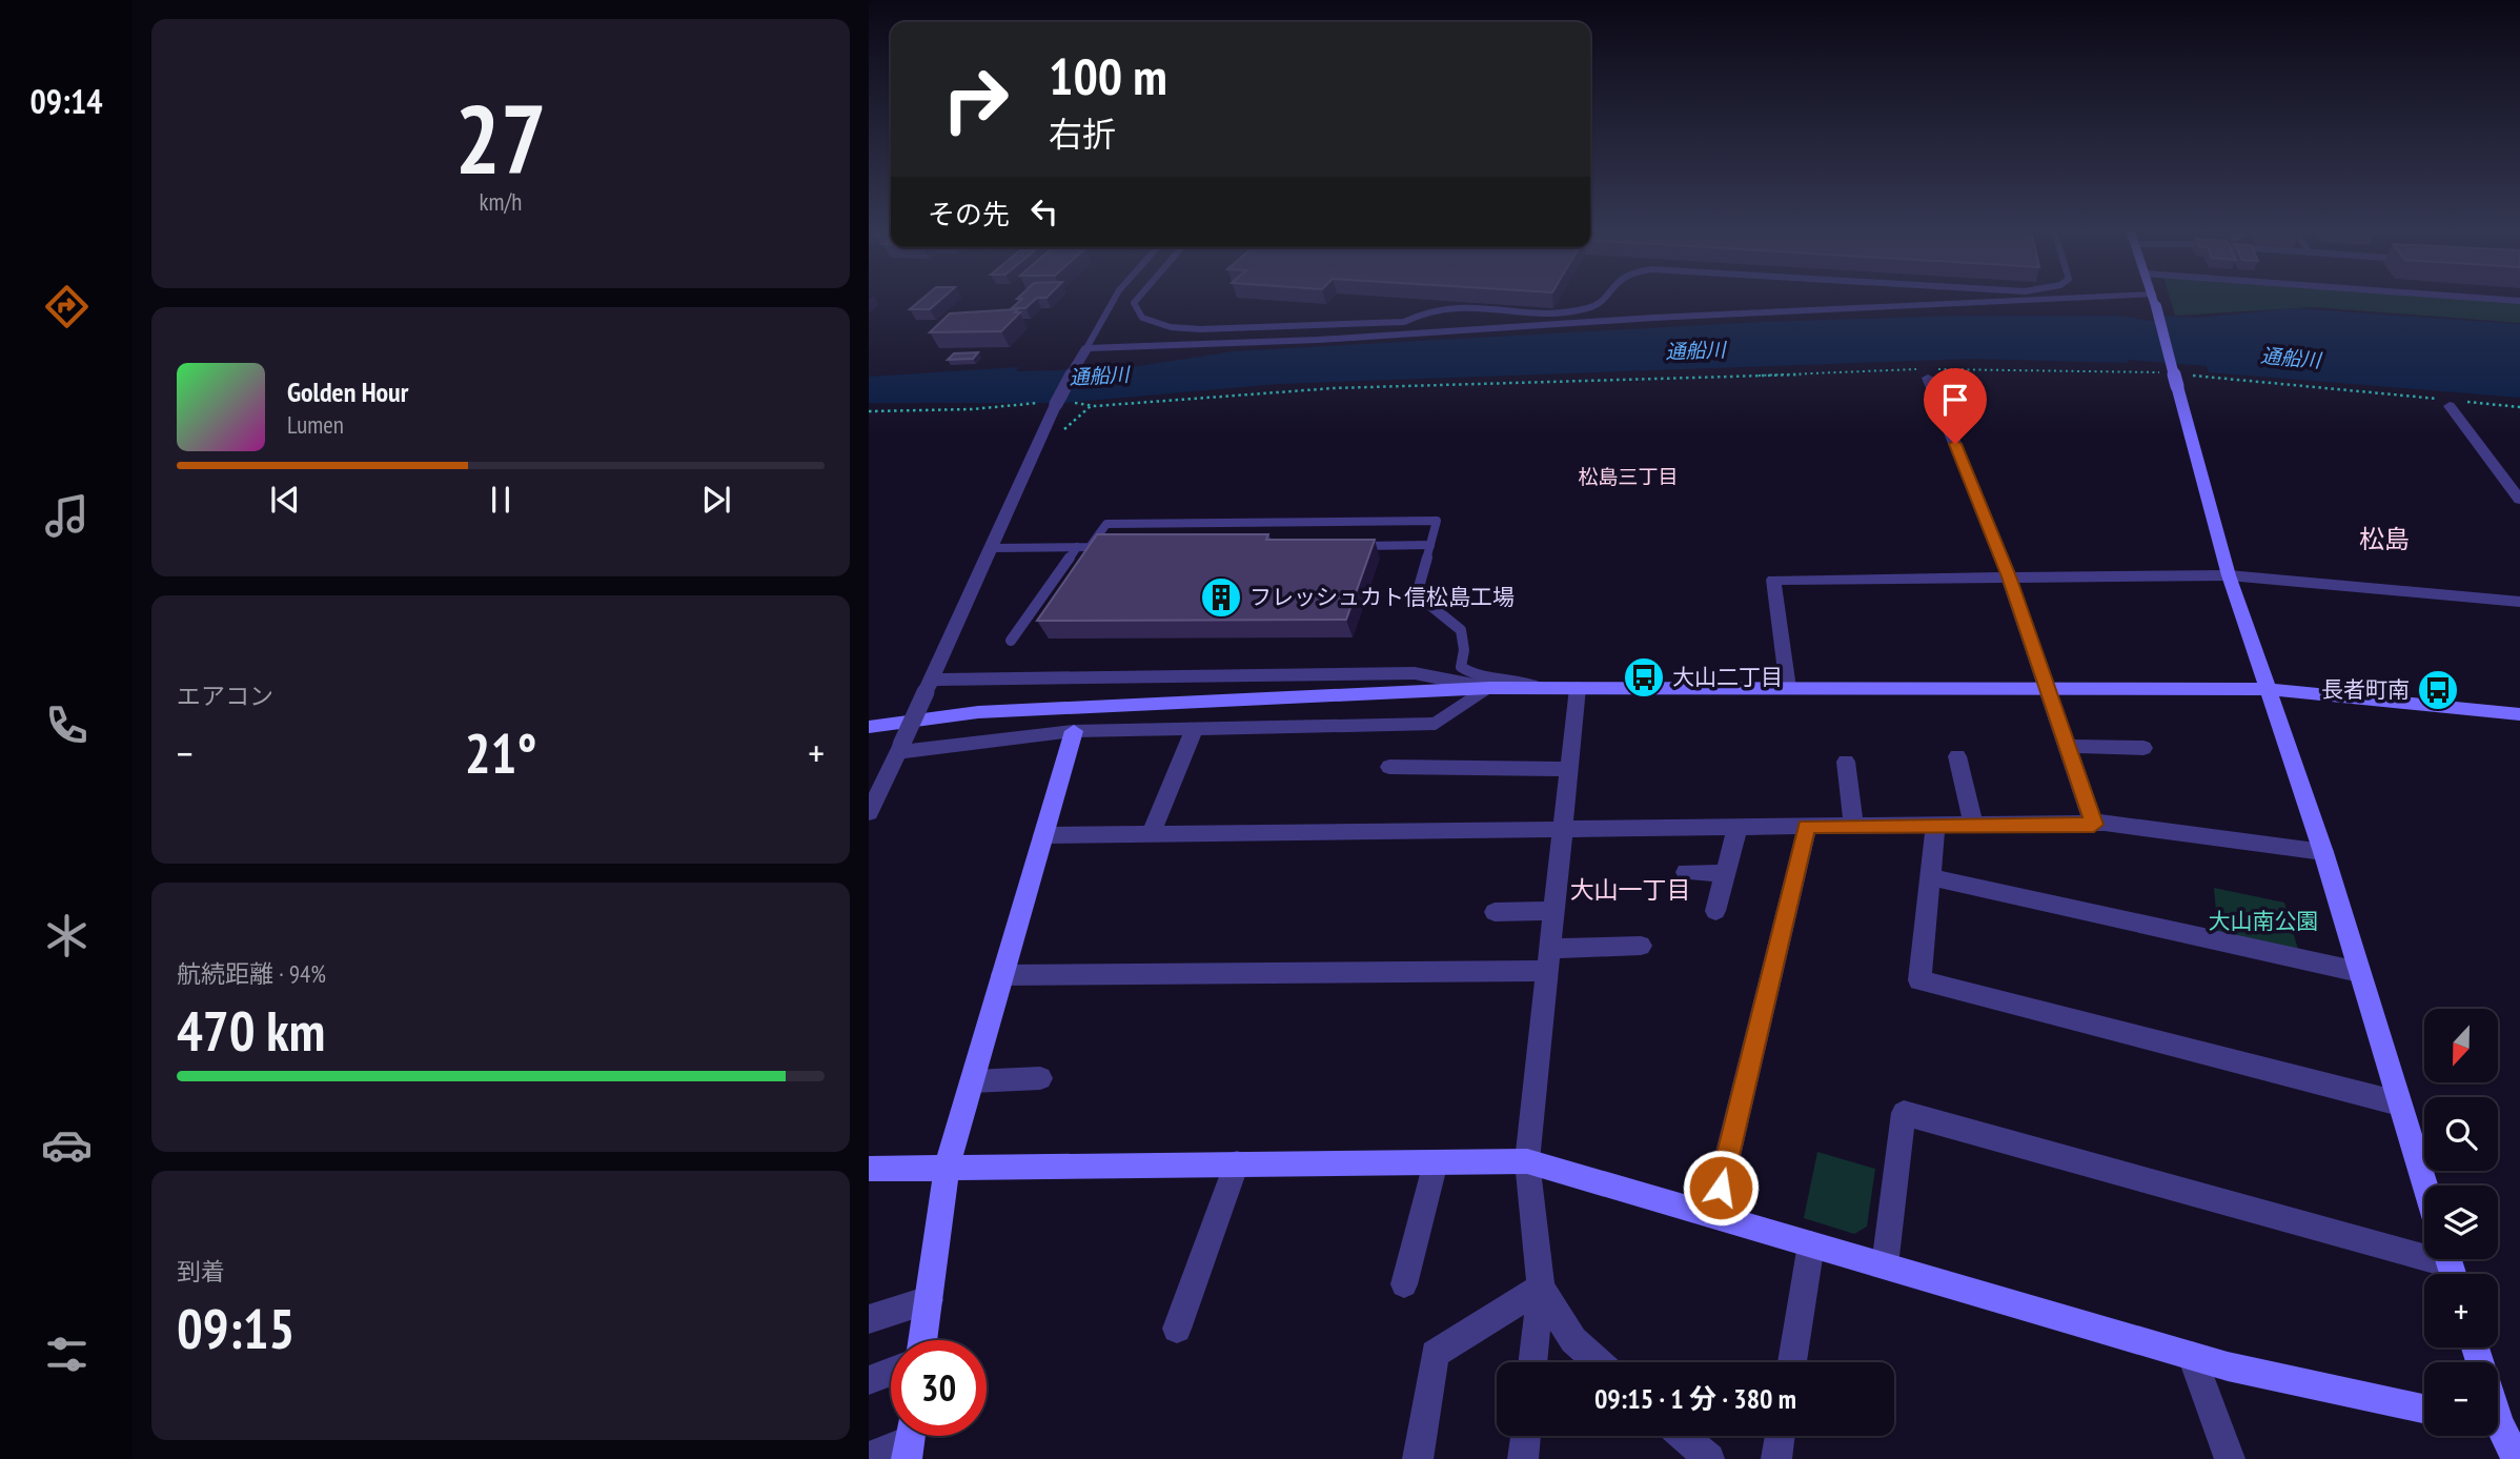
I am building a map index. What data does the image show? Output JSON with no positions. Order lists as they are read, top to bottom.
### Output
{
  "districts": ["松島三丁目", "松島", "大山一丁目"],
  "water": ["通船川"],
  "parks": ["大山南公園"],
  "places": {
    "building": ["フレッシュカト信松島工場"],
    "bus stop": ["大山二丁目", "長者町南"]
  },
  "north": "bottom",
  "page": {
    "tabs": "09:14",
    "tile": [
      ["27", "km/h"],
      "エアコン",
      ["航続距離 · 94%", "470 km"],
      ["到着", "09:15"]
    ],
    "turn": ["100 m", "右折"],
    "then": "その先",
    "song": ["Golden Hour", "Lumen"],
    "heat": ["−", "21°", "+"],
    "map_buttons": ["+", "−"],
    "limit": "30",
    "trip": "09:15 · 1 分 · 380 m"
  }
}
